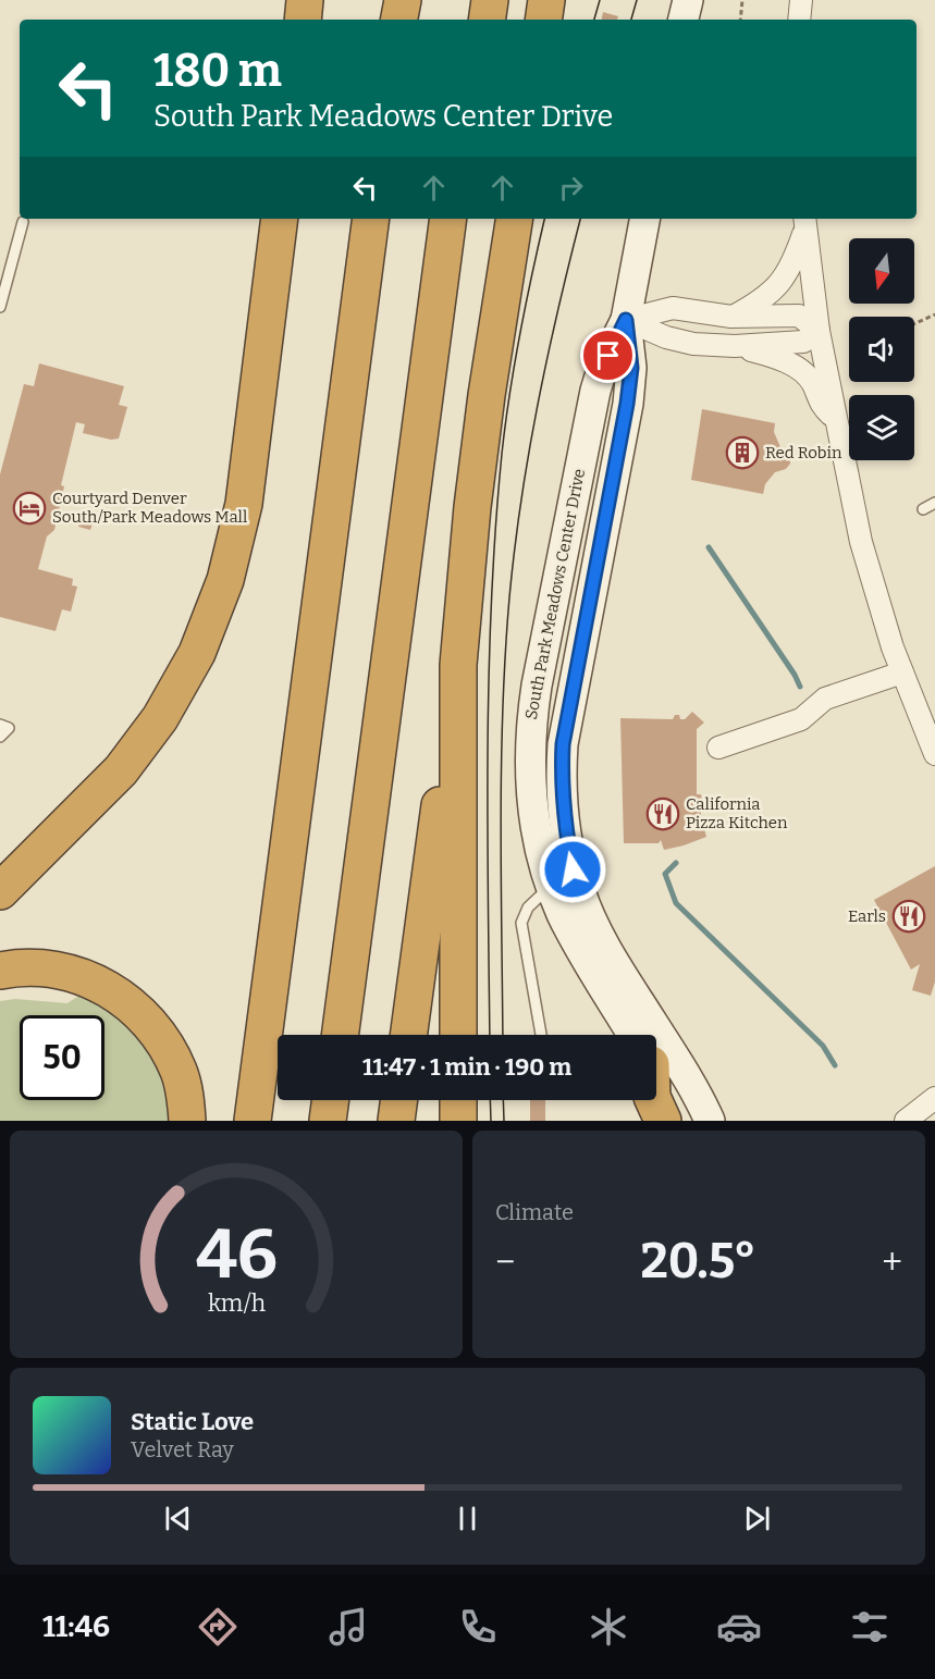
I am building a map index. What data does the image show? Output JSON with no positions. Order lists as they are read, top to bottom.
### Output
{
  "streets": {
    "main road": ["South Park Meadows Center Drive"]
  },
  "places": {
    "building": ["Red Robin"],
    "hotel": ["Courtyard Denver South/Park Meadows Mall"],
    "restaurant": ["California Pizza Kitchen", "Earls"]
  },
  "north": "bottom",
  "page": {
    "turn": ["180 m", "South Park Meadows Center Drive"],
    "limit": "50",
    "trip": "11:47 · 1 min · 190 m",
    "tile": "Climate",
    "heat": ["−", "20.5°", "+"],
    "song": ["Static Love", "Velvet Ray"],
    "tabs": "11:46",
    "gauge": ["46", "km/h"]
  }
}
